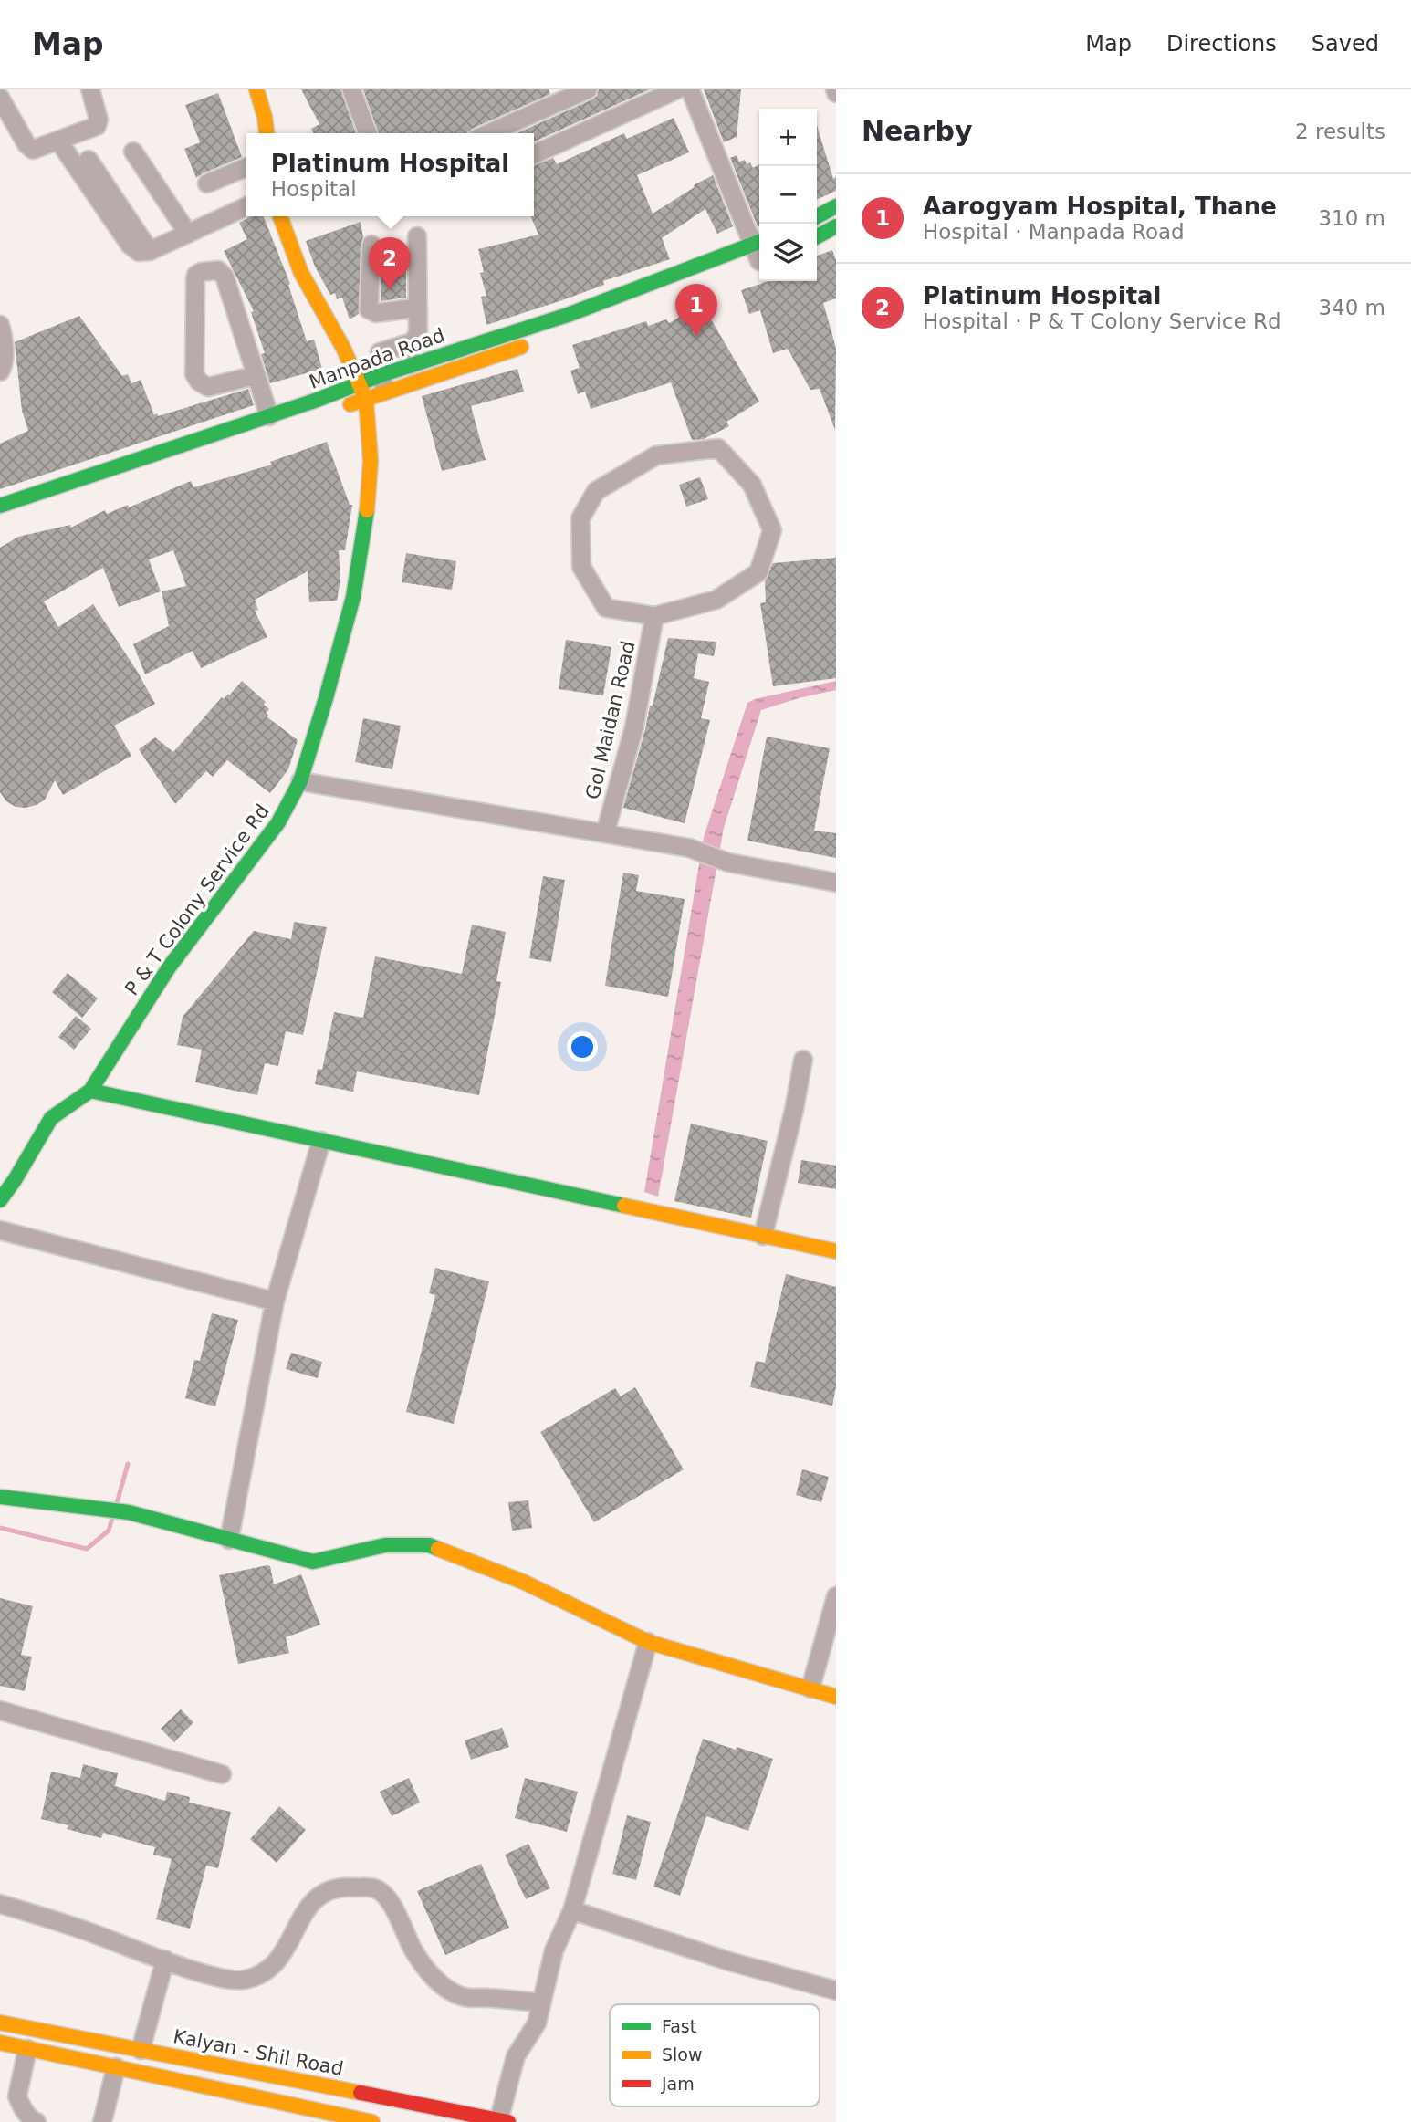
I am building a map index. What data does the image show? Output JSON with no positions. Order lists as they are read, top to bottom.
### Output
{
  "streets": {
    "street": [
      "Manpada Road",
      "Gol Maidan Road",
      "P & T Colony Service Rd",
      "Kalyan - Shil Road"
    ]
  },
  "crossings": [
    ["Manpada Road", "P & T Colony Service Rd"]
  ],
  "legend": ["Fast", "Slow", "Jam"],
  "page": {
    "header": "Map",
    "nav": ["Map", "Directions", "Saved"],
    "heading": ["Nearby", "2 results"],
    "map_buttons": ["+", "−"],
    "popup": ["Platinum Hospital", "Hospital"],
    "list": [
      {
        "mark": "1",
        "name": "Aarogyam Hospital, Thane",
        "note": "Hospital · Manpada Road",
        "value": "310 m"
      },
      {
        "mark": "2",
        "name": "Platinum Hospital",
        "note": "Hospital · P & T Colony Service Rd",
        "value": "340 m"
      }
    ],
    "pins": ["2", "1"]
  }
}
